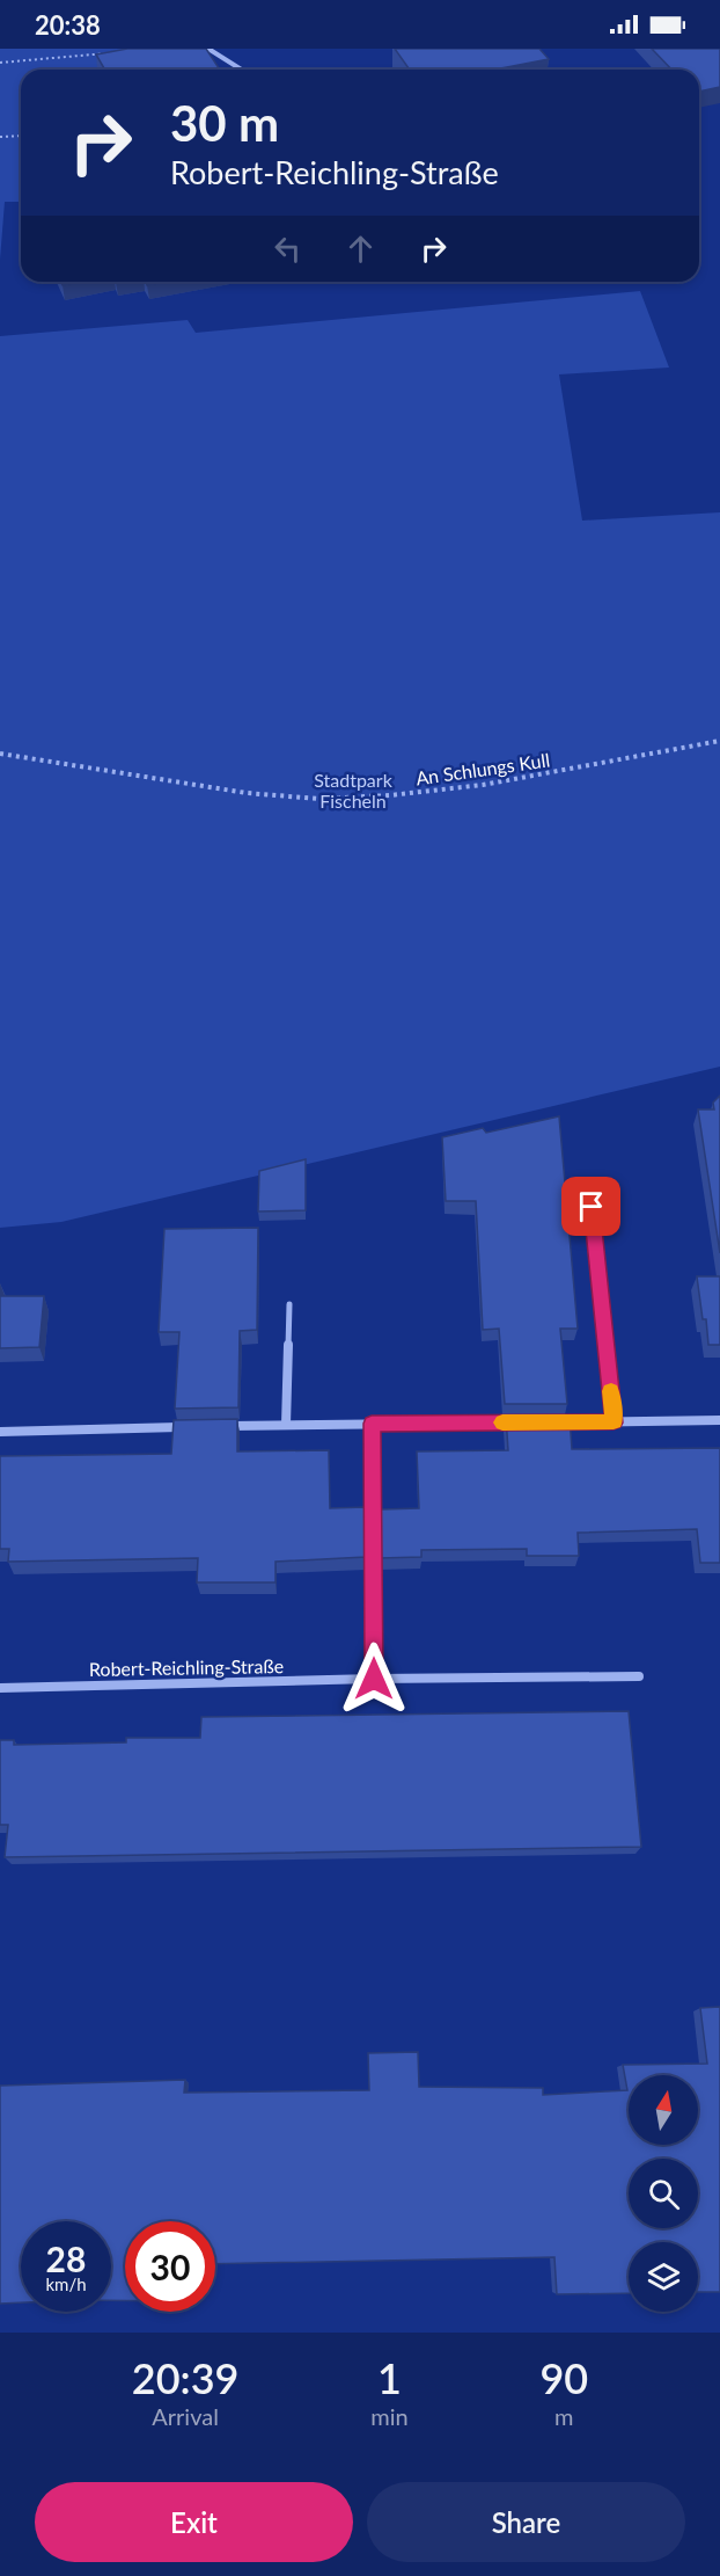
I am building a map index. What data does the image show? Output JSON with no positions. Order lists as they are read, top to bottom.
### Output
{
  "streets": {
    "street": ["Robert-Reichling-Straße"],
    "path": ["An Schlungs Kull"]
  },
  "parks": ["Stadtpark Fischeln"],
  "north": "top",
  "page": {
    "status": "20:38",
    "turn": ["30 m", "Robert-Reichling-Straße"],
    "speed": "28 km/h",
    "limit": "30",
    "eta": [
      "20:39",
      "Arrival",
      "1",
      "min",
      "90",
      "m"
    ],
    "buttons": ["Exit", "Share"]
  }
}
